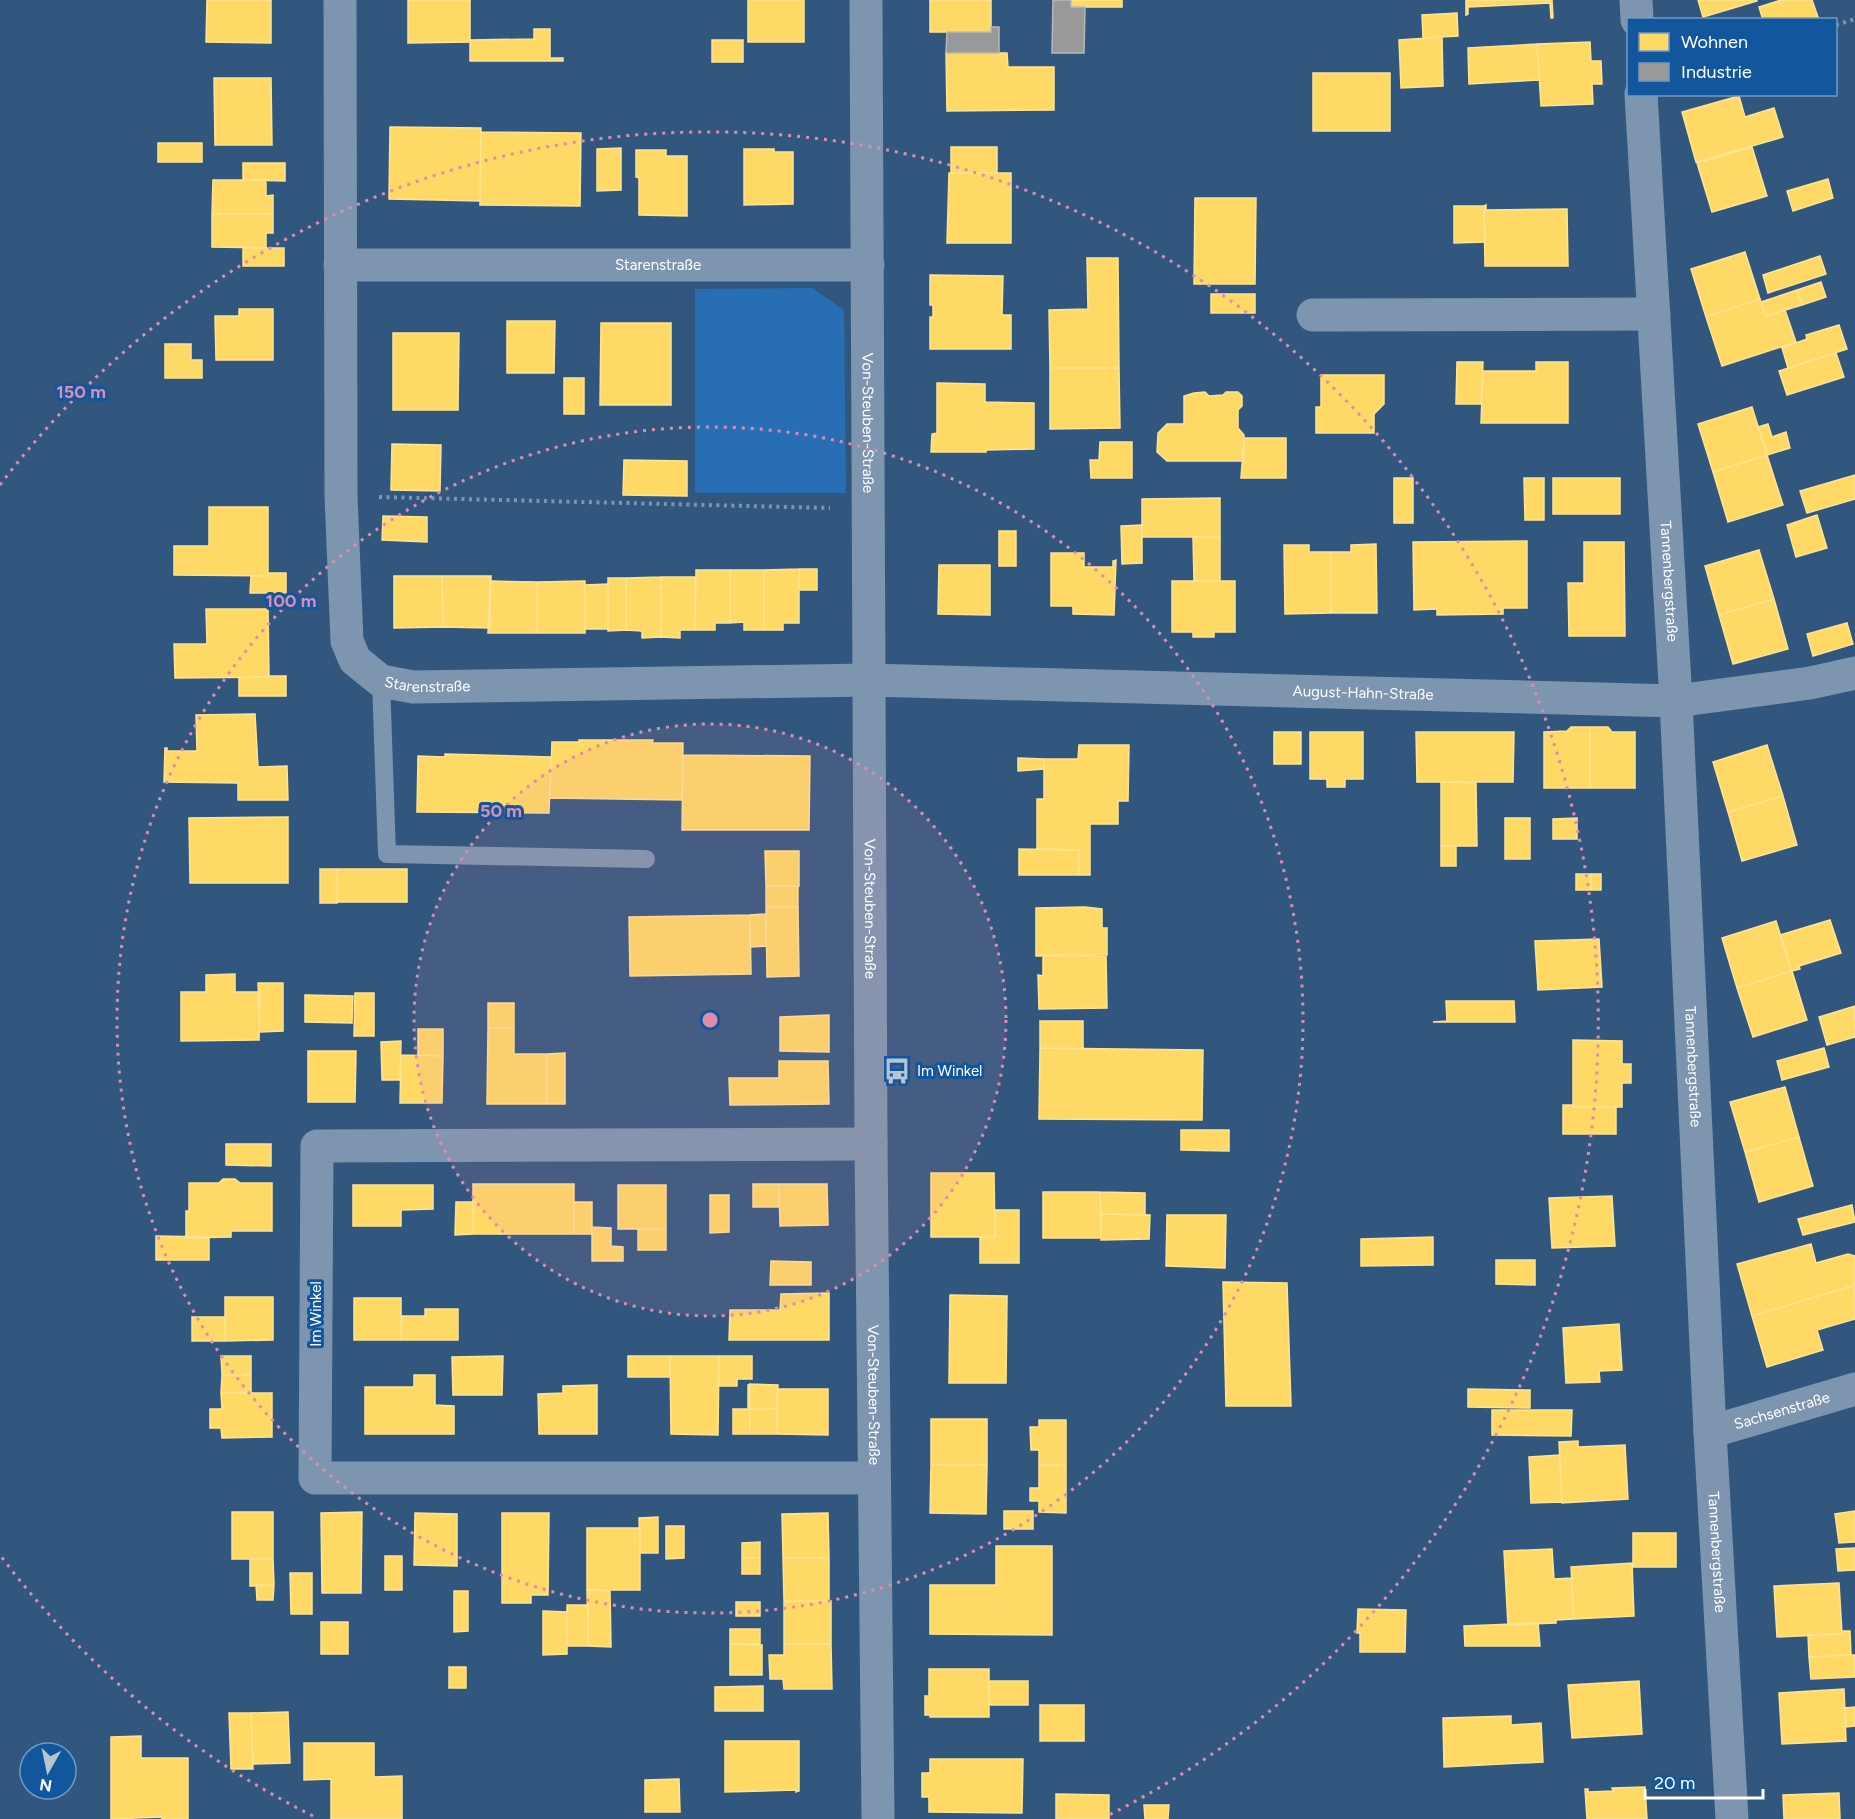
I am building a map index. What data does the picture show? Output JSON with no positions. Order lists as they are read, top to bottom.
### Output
{
  "streets": {
    "street": [
      "Starenstraße",
      "Von-Steuben-Straße",
      "Tannenbergstraße",
      "August-Hahn-Straße",
      "Im Winkel",
      "Sachsenstraße"
    ]
  },
  "crossings": [
    ["Starenstraße", "Von-Steuben-Straße"],
    ["Starenstraße", "August-Hahn-Straße"],
    ["Von-Steuben-Straße", "August-Hahn-Straße"],
    ["Von-Steuben-Straße", "Im Winkel"],
    ["Tannenbergstraße", "August-Hahn-Straße"],
    ["Tannenbergstraße", "Sachsenstraße"]
  ],
  "places": {
    "bus stop": ["Im Winkel"]
  },
  "legend": ["Wohnen", "Industrie"],
  "scale_bar": "20 m",
  "north": "bottom",
  "rings": ["150 m", "100 m", "50 m"]
}
